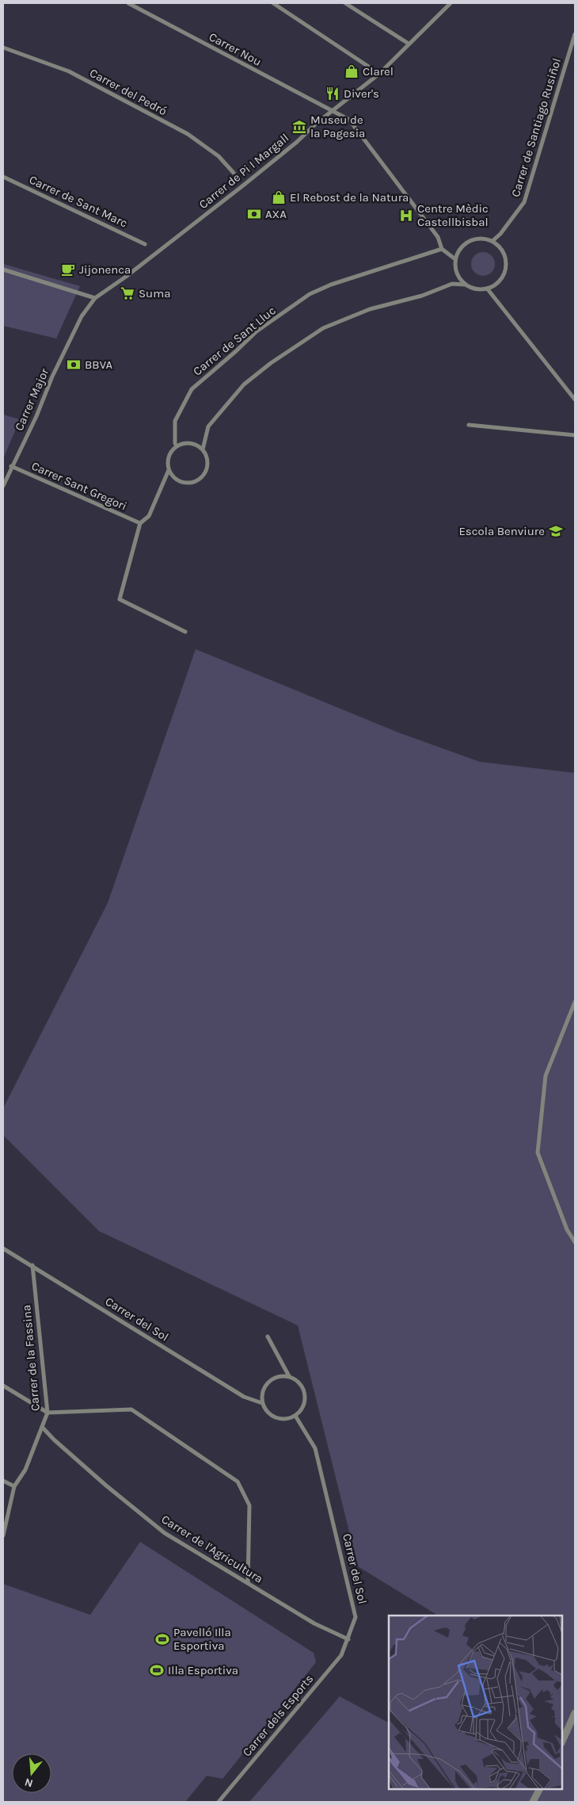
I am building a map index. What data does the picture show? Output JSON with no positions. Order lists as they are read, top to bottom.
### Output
{
  "streets": {
    "street": [
      "Carrer Nou",
      "Carrer del Pedró",
      "Carrer de Santiago Rusiñol",
      "Carrer de Pi I Margall",
      "Carrer de Sant Marc",
      "Carrer de Sant Lluc",
      "Carrer Major",
      "Carrer Sant Gregori",
      "Carrer del Sol",
      "Carrer de la Fassina",
      "Carrer de l'Agricultura",
      "Carrer dels Esports"
    ]
  },
  "crossings": [
    ["Carrer Nou", "Carrer de Pi I Margall"],
    ["Carrer Nou", "Carrer de Sant Lluc"],
    ["Carrer de Pi I Margall", "Carrer Major"],
    ["Carrer Major", "Carrer Sant Gregori"],
    ["Carrer del Sol", "Carrer de la Fassina"],
    ["Carrer del Sol", "Carrer de l'Agricultura"],
    ["Carrer del Sol", "Carrer dels Esports"],
    ["Carrer de la Fassina", "Carrer de l'Agricultura"],
    ["Carrer de l'Agricultura", "Carrer dels Esports"]
  ],
  "places": {
    "shop": ["Clarel", "El Rebost de la Natura"],
    "restaurant": ["Diver's"],
    "museum": ["Museu de la Pagesia"],
    "bank": ["AXA", "BBVA"],
    "hospital": ["Centre Mèdic Castellbisbal"],
    "cafe": ["Jijonenca"],
    "supermarket": ["Suma"],
    "school or university": ["Escola Benviure"],
    "sports": ["Pavelló Illa Esportiva", "Illa Esportiva"]
  },
  "north": "bottom"
}
